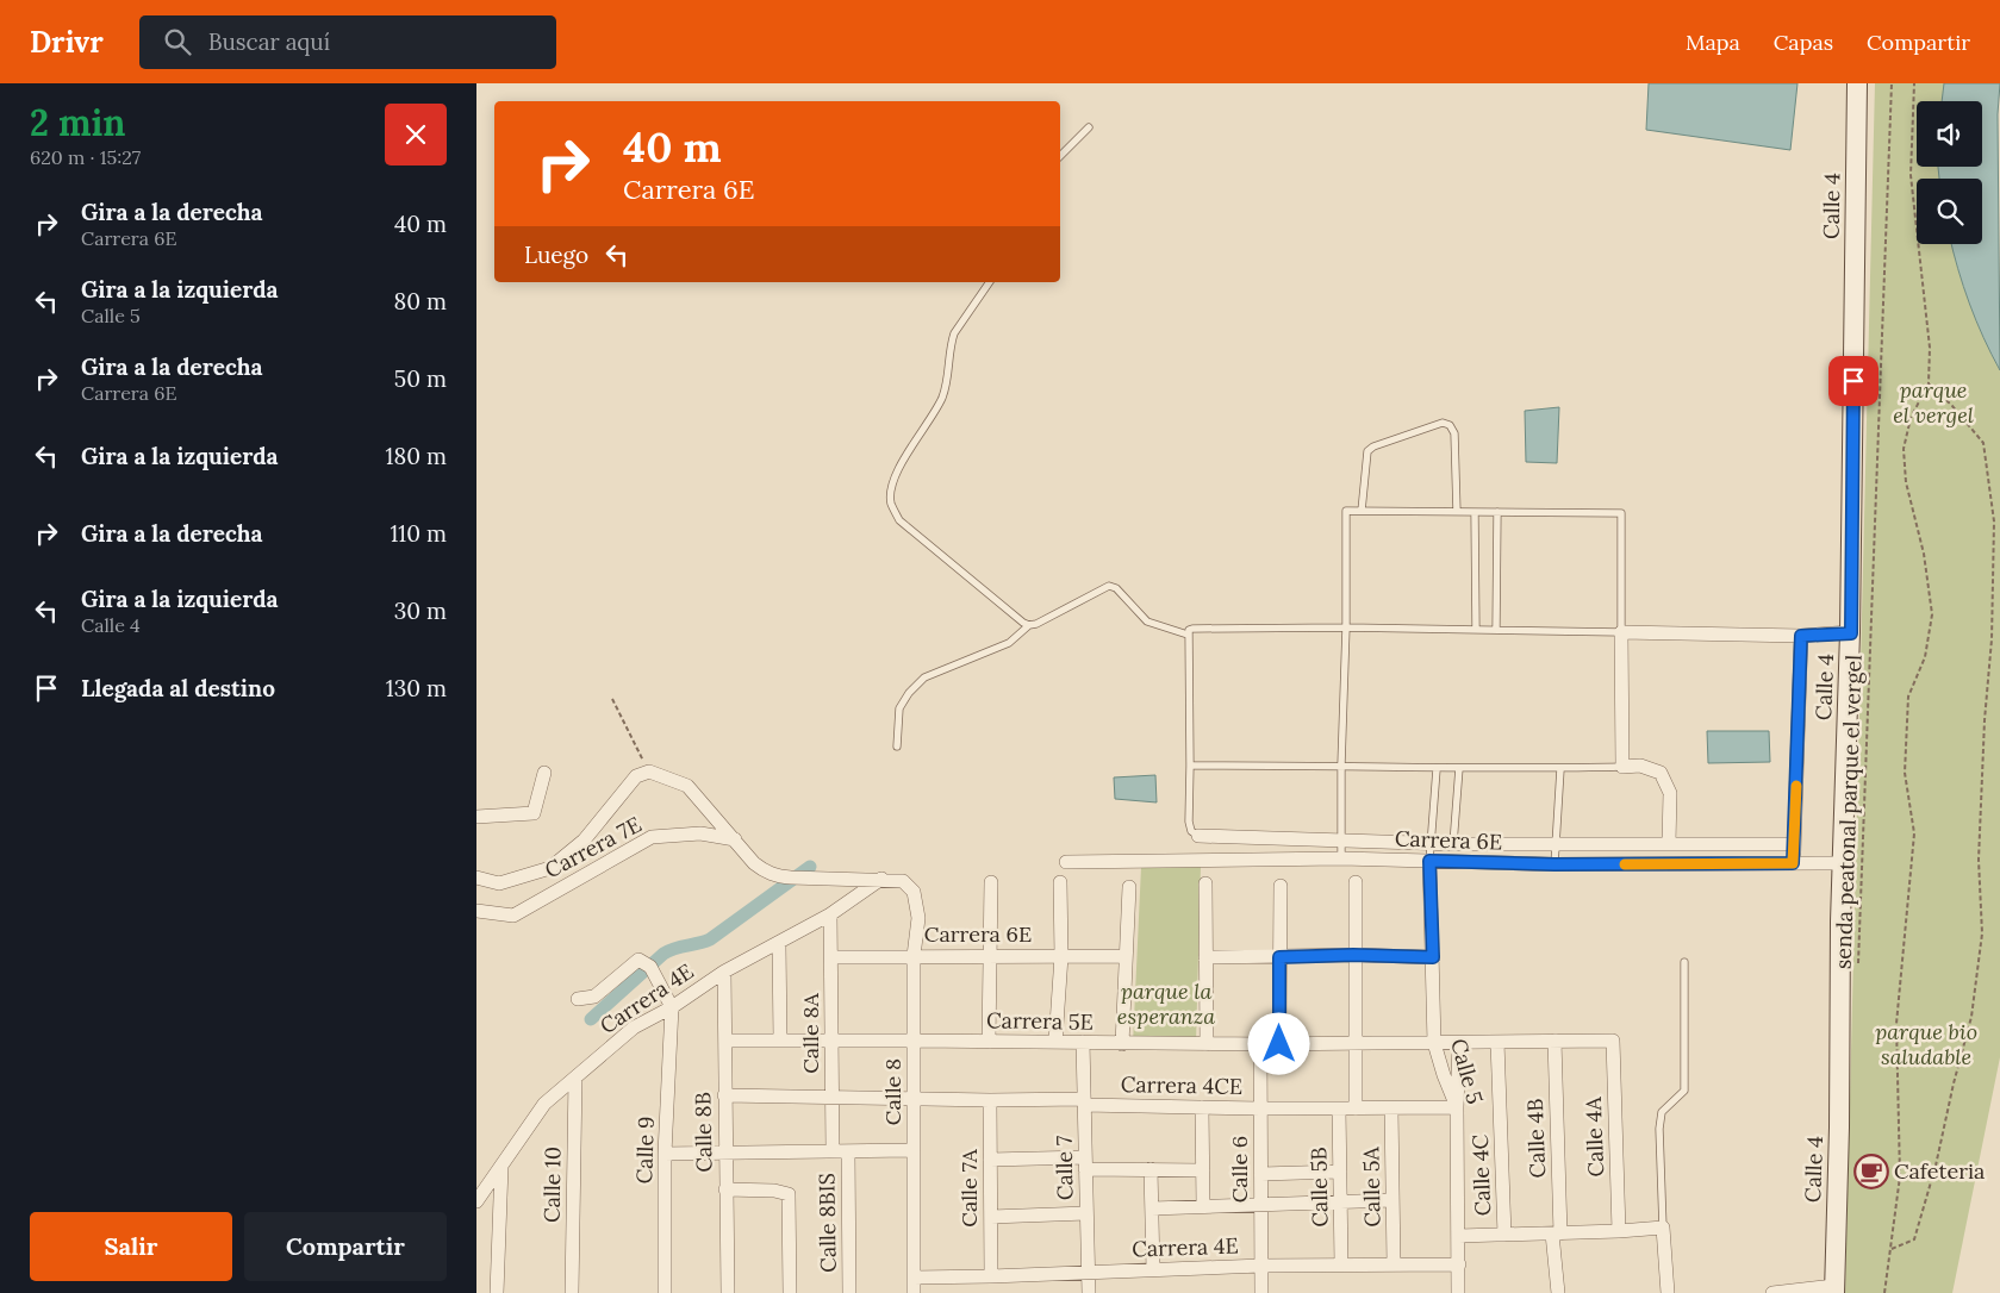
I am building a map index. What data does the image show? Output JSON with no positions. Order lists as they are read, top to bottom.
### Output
{
  "streets": {
    "street": [
      "Calle 4",
      "Carrera 6E",
      "Carrera 7E",
      "Carrera 4E",
      "Carrera 5E",
      "Calle 8A",
      "Calle 5",
      "Carrera 4CE",
      "Calle 8",
      "Calle 8B",
      "Calle 4A",
      "Calle 4B",
      "Calle 9",
      "Calle 7",
      "Calle 6",
      "Calle 4C",
      "Calle 10",
      "Calle 5B",
      "Calle 5A",
      "Calle 7A",
      "Calle 8BIS"
    ],
    "path": ["senda peatonal parque el vergel"]
  },
  "crossings": [
    ["Calle 4", "Carrera 6E"],
    ["Carrera 6E", "Calle 8A"],
    ["Carrera 6E", "Calle 5"],
    ["Carrera 6E", "Calle 8"],
    ["Carrera 4E", "Calle 8A"],
    ["Carrera 4E", "Calle 5"],
    ["Carrera 4E", "Calle 8"],
    ["Carrera 4E", "Calle 8B"],
    ["Carrera 4E", "Calle 9"],
    ["Carrera 4E", "Calle 7"],
    ["Carrera 4E", "Calle 6"],
    ["Carrera 4E", "Calle 10"],
    ["Carrera 4E", "Calle 5B"],
    ["Carrera 4E", "Calle 5A"],
    ["Carrera 4E", "Calle 7A"],
    ["Carrera 5E", "Calle 8A"],
    ["Carrera 5E", "Calle 5"],
    ["Carrera 5E", "Calle 8"],
    ["Carrera 5E", "Calle 8B"],
    ["Carrera 5E", "Calle 4A"],
    ["Carrera 5E", "Calle 4B"],
    ["Carrera 5E", "Calle 7"],
    ["Carrera 5E", "Calle 6"],
    ["Carrera 5E", "Calle 4C"],
    ["Calle 8A", "Carrera 4CE"],
    ["Calle 5", "Carrera 4CE"],
    ["Carrera 4CE", "Calle 8"],
    ["Carrera 4CE", "Calle 8B"],
    ["Carrera 4CE", "Calle 7"],
    ["Carrera 4CE", "Calle 6"],
    ["Carrera 4CE", "Calle 5B"],
    ["Carrera 4CE", "Calle 5A"],
    ["Carrera 4CE", "Calle 7A"]
  ],
  "parks": ["parque el vergel", "parque la esperanza", "parque bio saludable"],
  "places": {
    "cafe": ["Cafeteria"]
  },
  "page": {
    "header": "Drivr",
    "search": "Buscar aquí",
    "nav": ["Mapa", "Capas", "Compartir"],
    "heading": ["2 min", "620 m · 15:27"],
    "turn": ["40 m", "Carrera 6E"],
    "list": [
      {
        "name": "Gira a la derecha",
        "note": "Carrera 6E",
        "value": "40 m"
      },
      {
        "name": "Gira a la izquierda",
        "note": "Calle 5",
        "value": "80 m"
      },
      {
        "name": "Gira a la derecha",
        "note": "Carrera 6E",
        "value": "50 m"
      },
      {
        "name": "Gira a la izquierda",
        "value": "180 m"
      },
      {
        "name": "Gira a la derecha",
        "value": "110 m"
      },
      {
        "name": "Gira a la izquierda",
        "note": "Calle 4",
        "value": "30 m"
      },
      {
        "name": "Llegada al destino",
        "value": "130 m"
      }
    ],
    "then": "Luego",
    "buttons": ["Salir", "Compartir"]
  }
}
